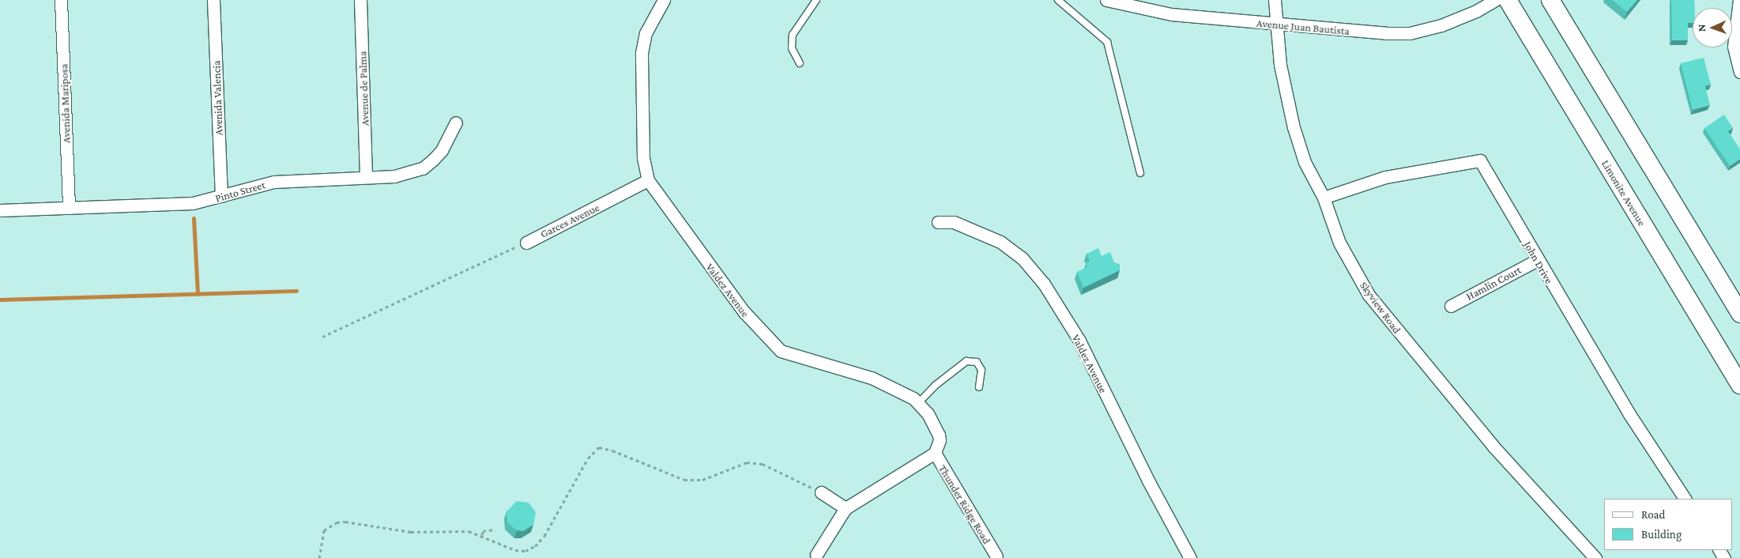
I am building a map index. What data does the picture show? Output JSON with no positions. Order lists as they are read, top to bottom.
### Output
{
  "streets": {
    "main road": ["Limonite Avenue"],
    "street": [
      "Avenue Juan Bautista",
      "Avenue de Palma",
      "Avenida Valencia",
      "Avenida Mariposa",
      "Pinto Street",
      "Garces Avenue",
      "John Drive",
      "Hamlin Court",
      "Valdez Avenue",
      "Skyview Road",
      "Thunder Ridge Road"
    ]
  },
  "crossings": [
    ["Avenue Juan Bautista", "Skyview Road"],
    ["Avenue de Palma", "Pinto Street"],
    ["Avenida Valencia", "Pinto Street"],
    ["Avenida Mariposa", "Pinto Street"],
    ["Garces Avenue", "Valdez Avenue"],
    ["John Drive", "Hamlin Court"],
    ["John Drive", "Skyview Road"],
    ["Valdez Avenue", "Thunder Ridge Road"]
  ],
  "legend": ["Road", "Building"],
  "north": "left"
}
